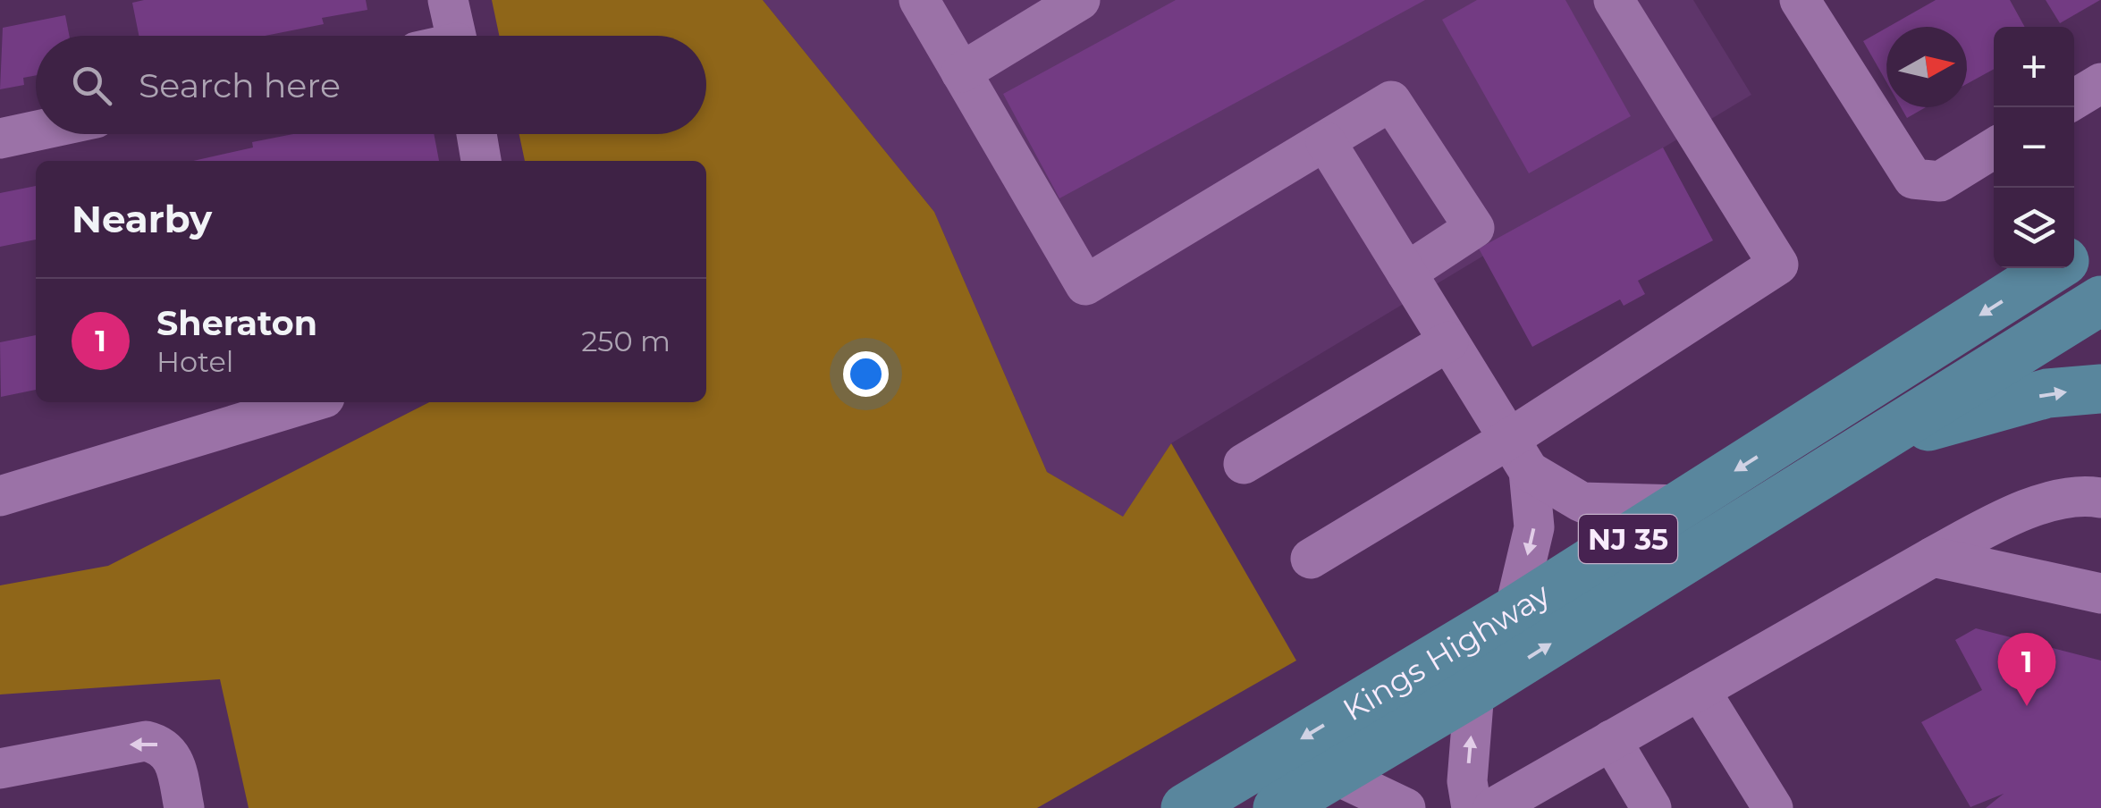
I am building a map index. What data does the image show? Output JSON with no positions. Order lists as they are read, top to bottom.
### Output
{
  "streets": {
    "main road": ["NJ 35", "Kings Highway"]
  },
  "north": "right",
  "page": {
    "map_buttons": ["+", "−"],
    "search": "Search here",
    "heading": "Nearby",
    "list": [
      {
        "mark": "1",
        "name": "Sheraton",
        "note": "Hotel",
        "value": "250 m"
      }
    ],
    "pins": "1"
  }
}
